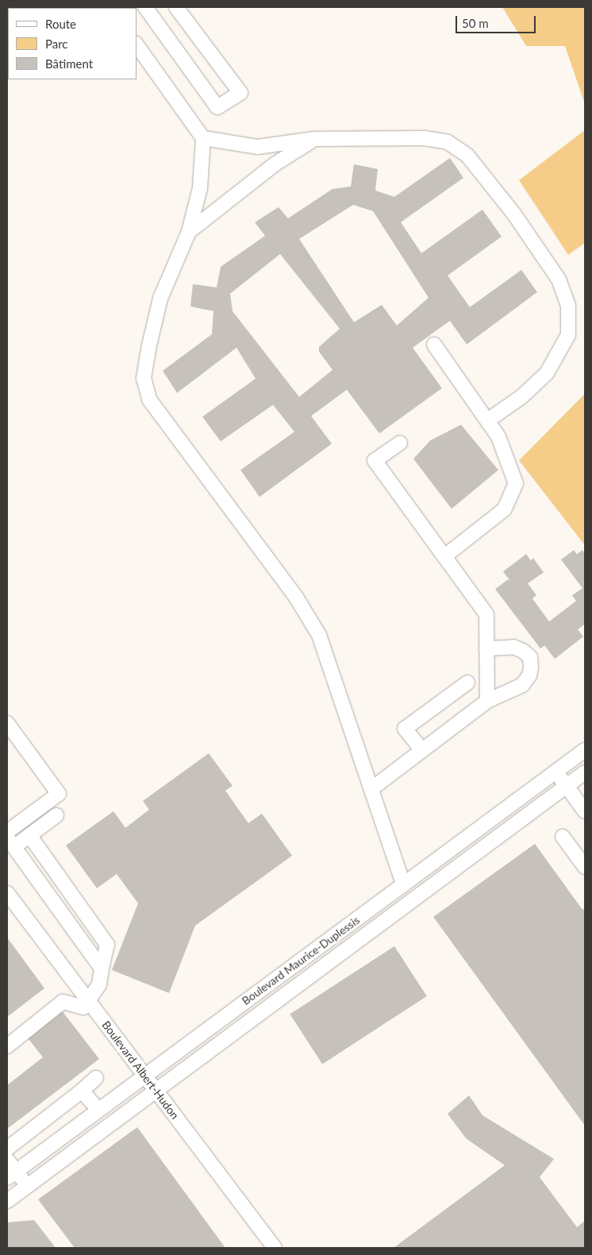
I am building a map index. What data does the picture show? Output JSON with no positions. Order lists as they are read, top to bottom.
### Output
{
  "streets": {
    "street": ["Boulevard Maurice-Duplessis", "Boulevard Albert-Hudon"]
  },
  "crossings": [
    ["Boulevard Maurice-Duplessis", "Boulevard Albert-Hudon"]
  ],
  "legend": ["Route", "Parc", "Bâtiment"],
  "scale_bar": "50 m"
}
